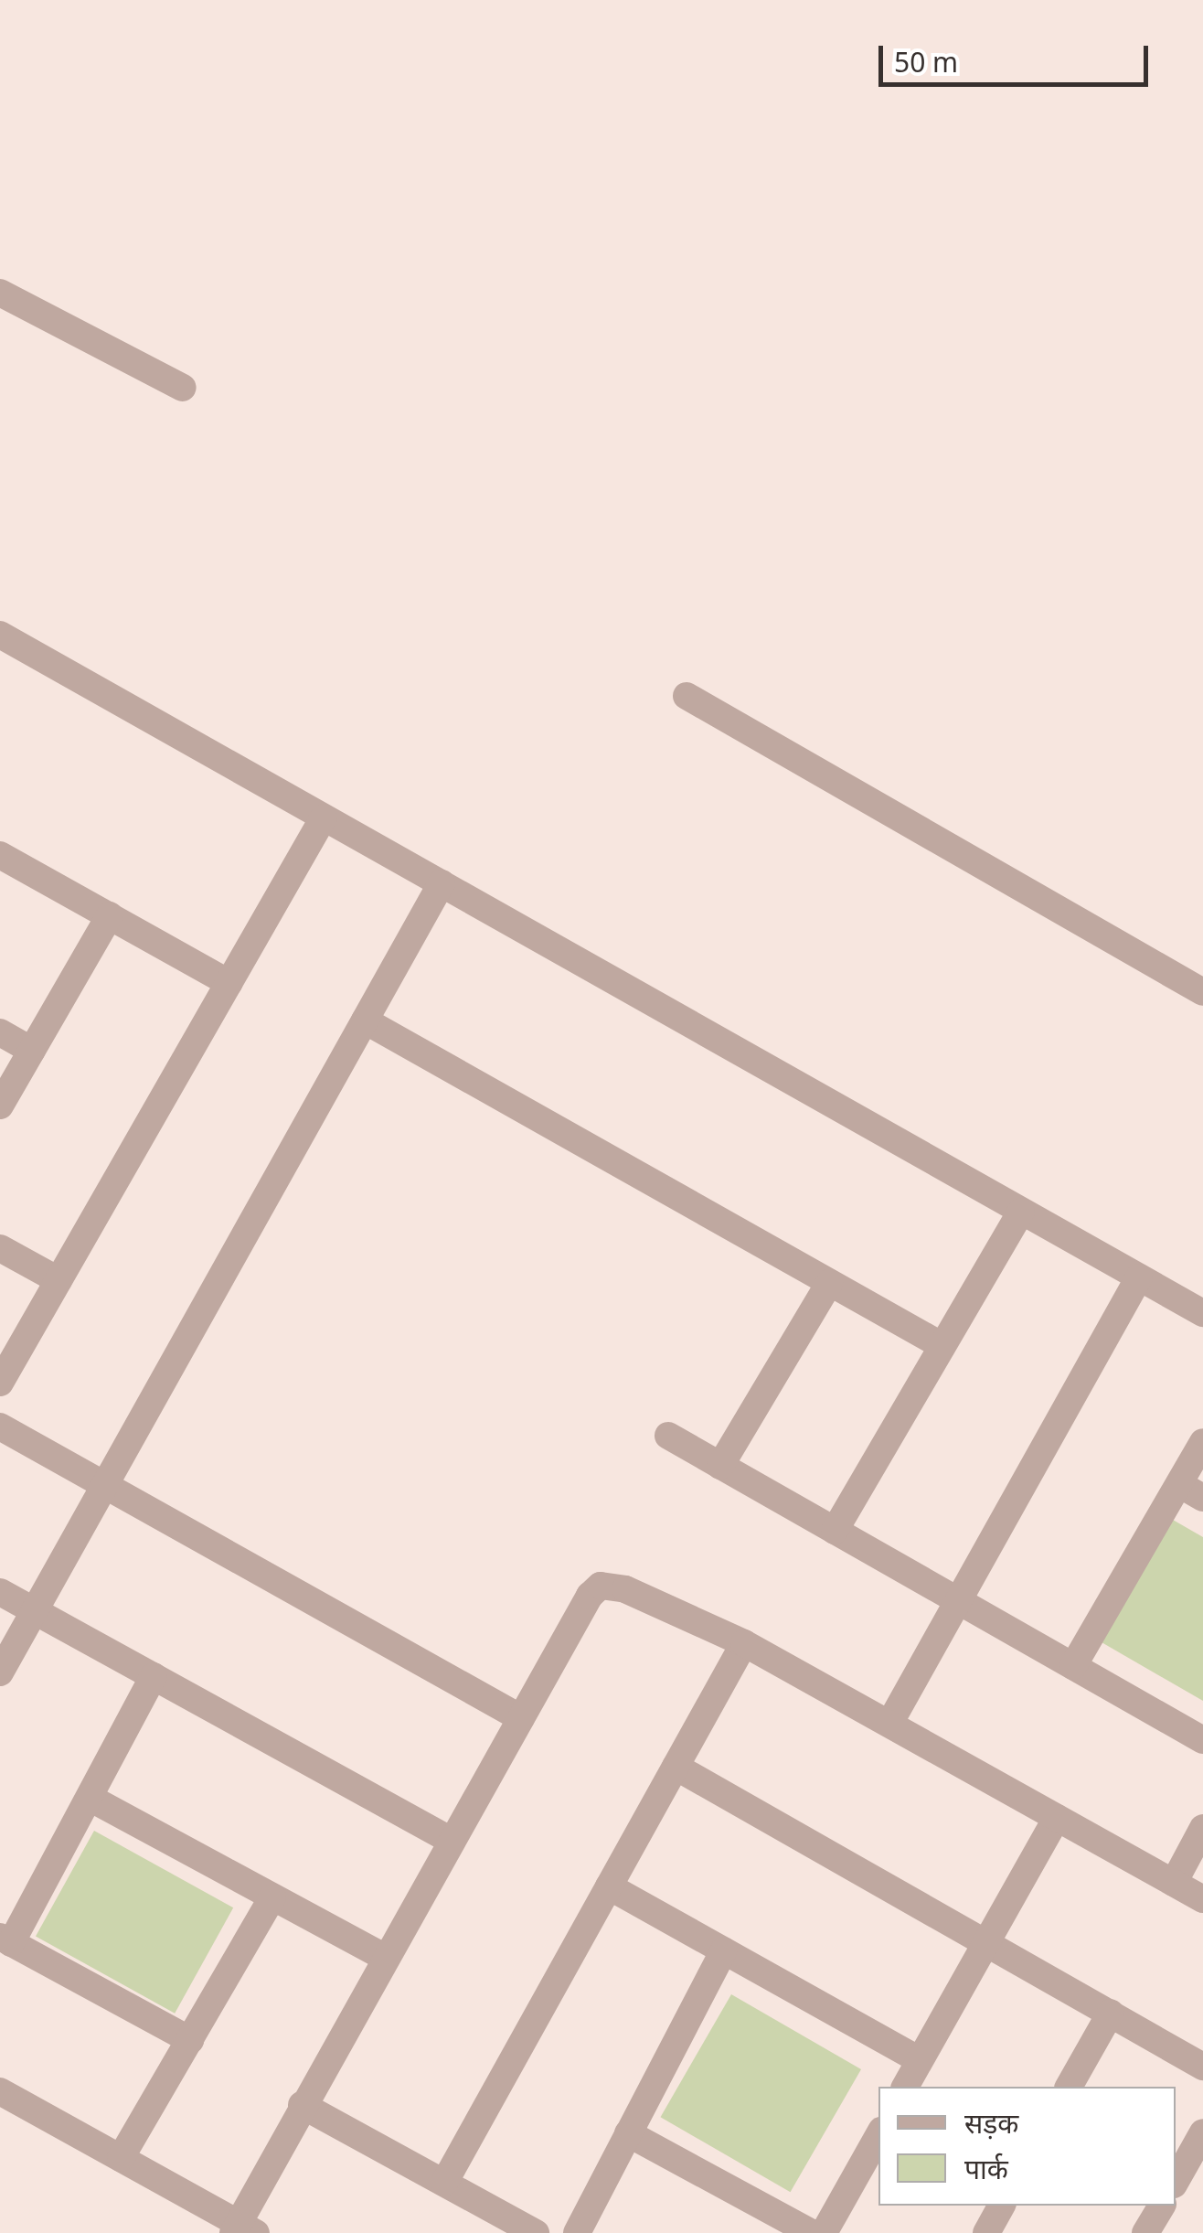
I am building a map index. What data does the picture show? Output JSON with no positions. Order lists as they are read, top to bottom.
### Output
{
  "legend": ["सड़क", "पार्क"],
  "scale_bar": "50 m"
}
